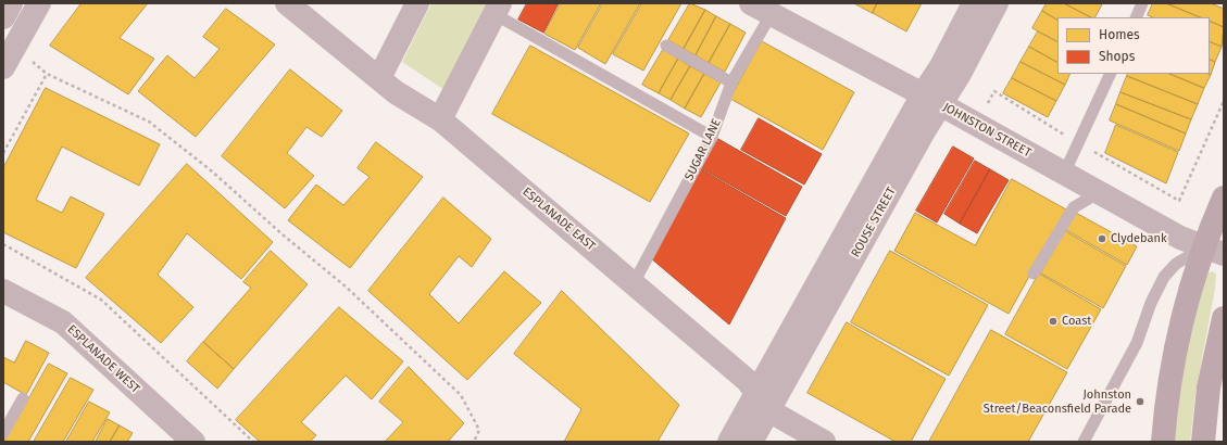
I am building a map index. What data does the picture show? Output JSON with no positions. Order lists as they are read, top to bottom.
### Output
{
  "streets": {
    "street": [
      "JOHNSTON STREET",
      "ESPLANADE EAST",
      "ROUSE STREET",
      "ESPLANADE WEST"
    ],
    "lane": ["SUGAR LANE"]
  },
  "crossings": [
    ["JOHNSTON STREET", "SUGAR LANE"],
    ["JOHNSTON STREET", "ROUSE STREET"],
    ["SUGAR LANE", "ESPLANADE EAST"],
    ["ESPLANADE EAST", "ROUSE STREET"]
  ],
  "places": ["Clydebank", "Coast", "Johnston Street/Beaconsfield Parade"],
  "legend": ["Homes", "Shops"]
}
